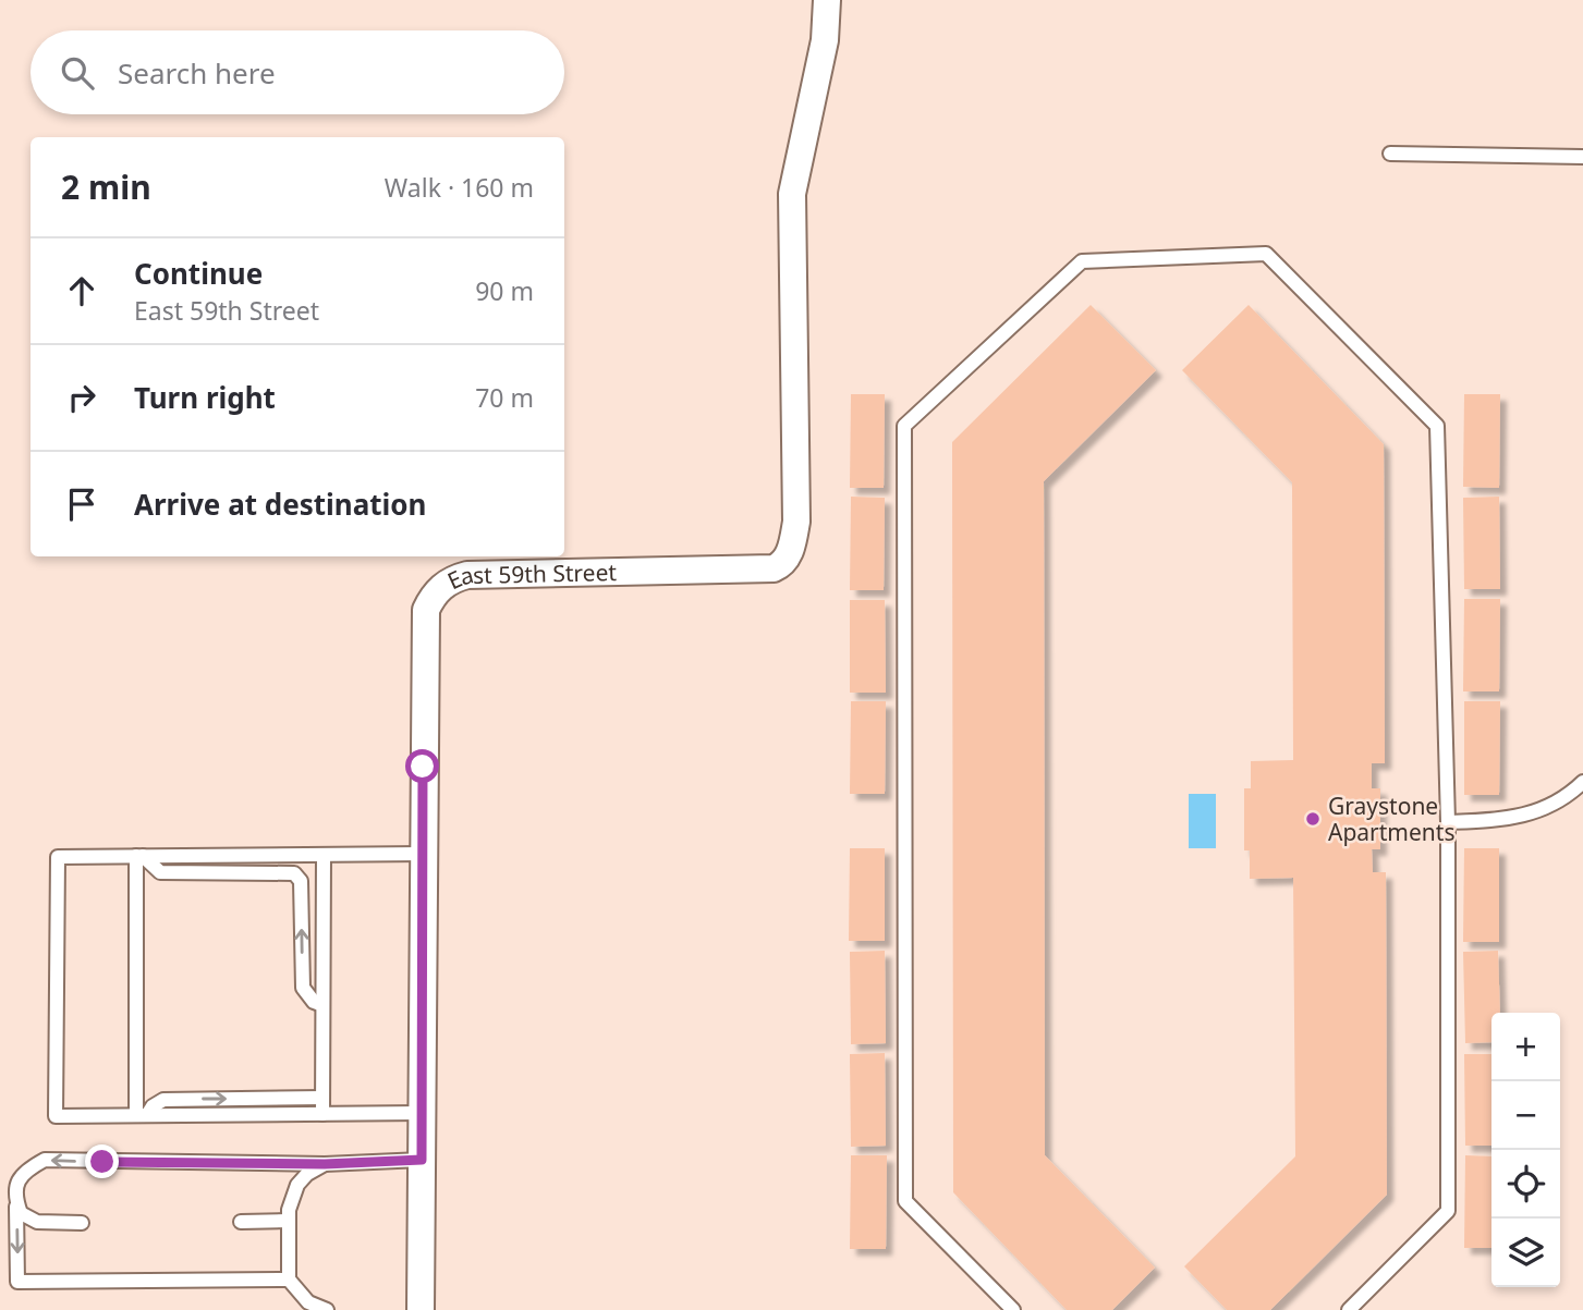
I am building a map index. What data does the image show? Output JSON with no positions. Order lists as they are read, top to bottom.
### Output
{
  "streets": {
    "street": ["East 59th Street"]
  },
  "places": ["Graystone Apartments"],
  "page": {
    "search": "Search here",
    "heading": ["2 min", "Walk · 160 m"],
    "list": [
      ["Continue", "East 59th Street", "90 m"],
      ["Turn right", "70 m"],
      "Arrive at destination"
    ],
    "map_buttons": ["+", "−"]
  }
}
